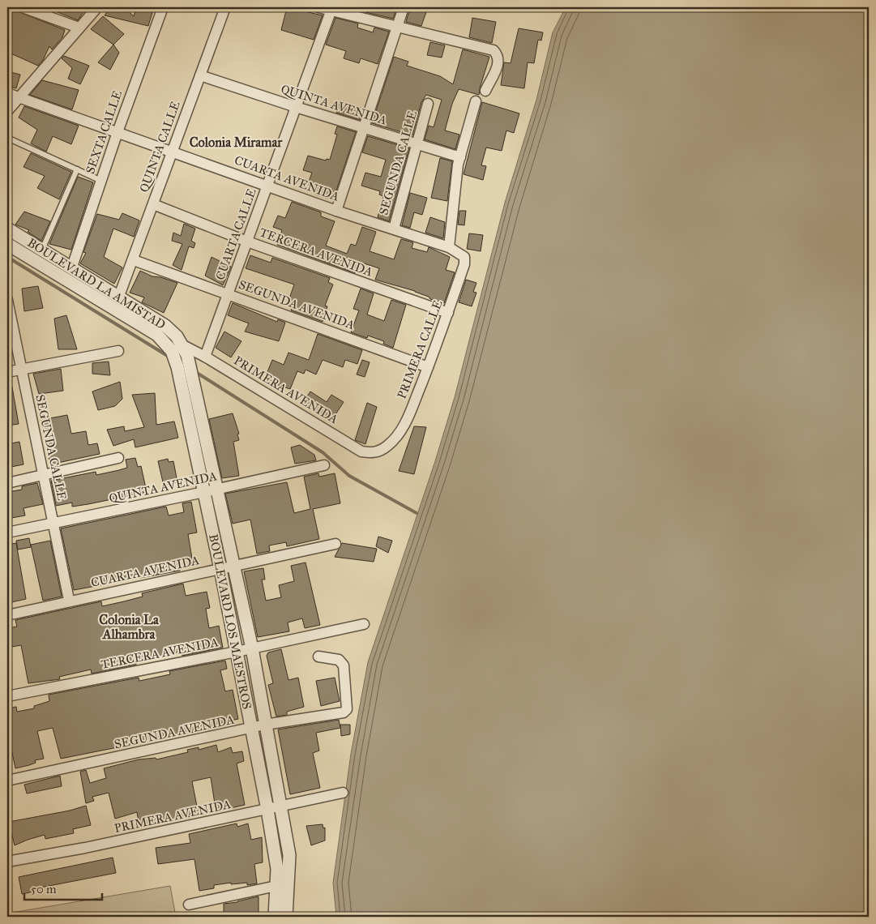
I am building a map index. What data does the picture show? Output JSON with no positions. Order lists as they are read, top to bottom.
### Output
{
  "streets": {
    "street": [
      "QUINTA AVENIDA",
      "SEXTA CALLE",
      "QUINTA CALLE",
      "SEGUNDA CALLE",
      "CUARTA AVENIDA",
      "CUARTA CALLE",
      "TERCERA AVENIDA",
      "BOULEVARD LA AMISTAD",
      "SEGUNDA AVENIDA",
      "PRIMERA CALLE",
      "PRIMERA AVENIDA",
      "BOULEVARD LOS MAESTROS"
    ]
  },
  "crossings": [
    ["QUINTA AVENIDA", "QUINTA CALLE"],
    ["QUINTA AVENIDA", "SEGUNDA CALLE"],
    ["QUINTA AVENIDA", "CUARTA CALLE"],
    ["QUINTA AVENIDA", "BOULEVARD LOS MAESTROS"],
    ["SEXTA CALLE", "CUARTA AVENIDA"],
    ["SEXTA CALLE", "BOULEVARD LA AMISTAD"],
    ["QUINTA CALLE", "CUARTA AVENIDA"],
    ["QUINTA CALLE", "TERCERA AVENIDA"],
    ["QUINTA CALLE", "BOULEVARD LA AMISTAD"],
    ["QUINTA CALLE", "SEGUNDA AVENIDA"],
    ["SEGUNDA CALLE", "CUARTA AVENIDA"],
    ["CUARTA AVENIDA", "CUARTA CALLE"],
    ["CUARTA AVENIDA", "PRIMERA CALLE"],
    ["CUARTA AVENIDA", "BOULEVARD LOS MAESTROS"],
    ["CUARTA CALLE", "TERCERA AVENIDA"],
    ["CUARTA CALLE", "SEGUNDA AVENIDA"],
    ["CUARTA CALLE", "PRIMERA AVENIDA"],
    ["TERCERA AVENIDA", "PRIMERA CALLE"],
    ["TERCERA AVENIDA", "BOULEVARD LOS MAESTROS"],
    ["BOULEVARD LA AMISTAD", "PRIMERA AVENIDA"],
    ["BOULEVARD LA AMISTAD", "BOULEVARD LOS MAESTROS"],
    ["SEGUNDA AVENIDA", "PRIMERA CALLE"],
    ["SEGUNDA AVENIDA", "BOULEVARD LOS MAESTROS"],
    ["PRIMERA CALLE", "PRIMERA AVENIDA"],
    ["PRIMERA AVENIDA", "BOULEVARD LOS MAESTROS"]
  ],
  "districts": ["Colonia Miramar", "Colonia La Alhambra"],
  "scale_bar": "50 m"
}
